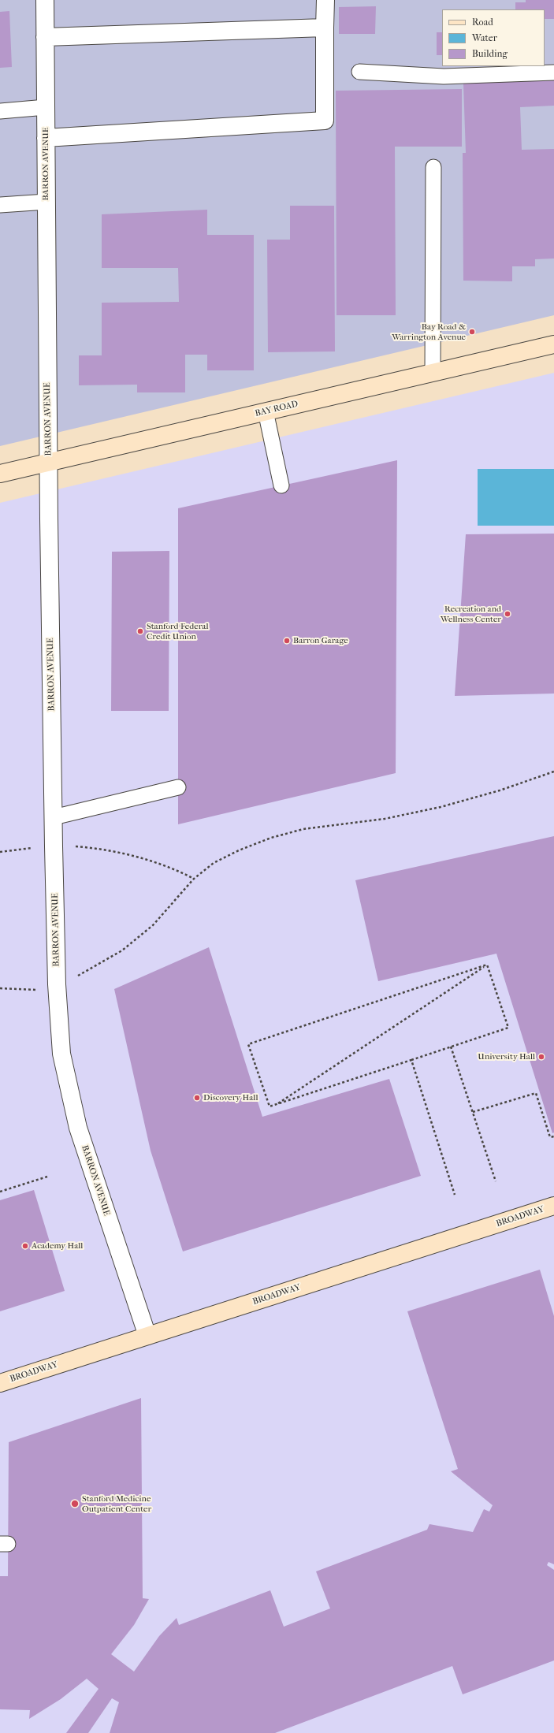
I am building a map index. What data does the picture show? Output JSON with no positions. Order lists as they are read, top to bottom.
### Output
{
  "streets": {
    "street": ["BARRON AVENUE", "BAY ROAD", "BROADWAY"]
  },
  "crossings": [
    ["BARRON AVENUE", "BAY ROAD"],
    ["BARRON AVENUE", "BROADWAY"]
  ],
  "places": [
    "Bay Road & Warrington Avenue",
    "Recreation and Wellness Center",
    "Stanford Federal Credit Union",
    "Barron Garage",
    "University Hall",
    "Discovery Hall",
    "Academy Hall",
    "Stanford Medicine Outpatient Center"
  ],
  "legend": ["Road", "Water", "Building"]
}
